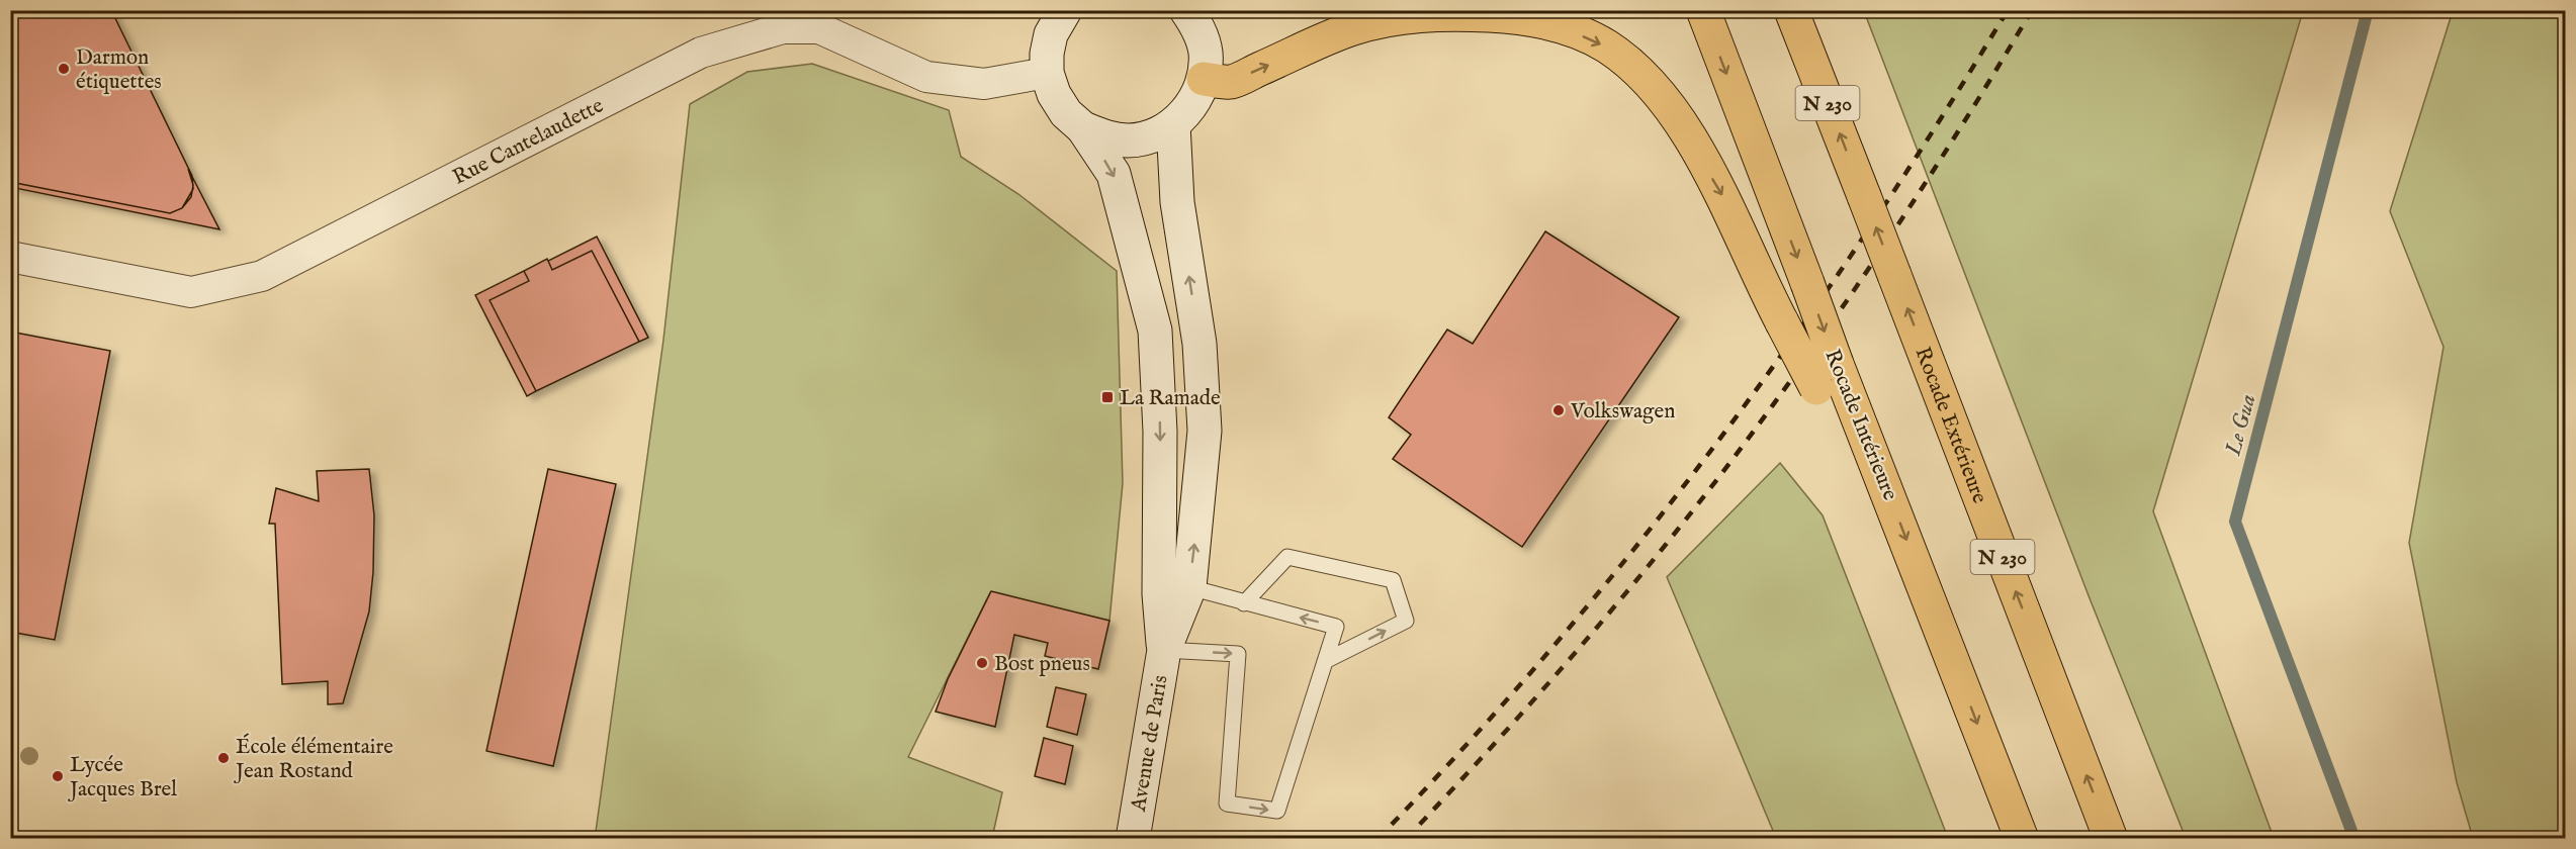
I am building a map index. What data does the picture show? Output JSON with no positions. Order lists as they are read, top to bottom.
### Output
{
  "streets": {
    "highway": ["N 230", "Rocade Intérieure", "Rocade Extérieure"],
    "main road": ["Avenue de Paris"],
    "street": ["Rue Cantelaudette"]
  },
  "one_way": ["Rocade Intérieure", "Rocade Extérieure"],
  "water": ["Le Gua"],
  "places": {
    "other": [
      "Darmon étiquettes",
      "Volkswagen",
      "Bost pneus",
      "École élémentaire Jean Rostand",
      "Lycée Jacques Brel"
    ],
    "transit": ["La Ramade"]
  }
}
